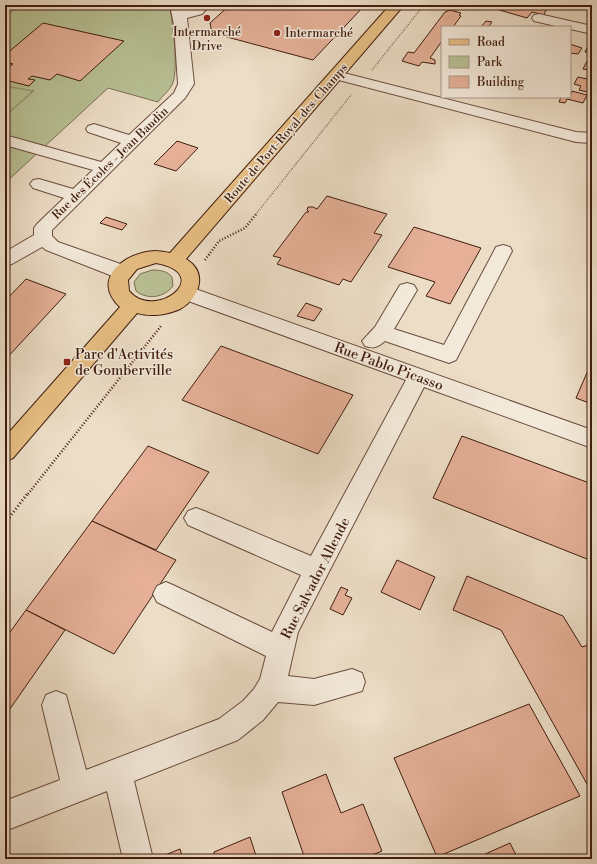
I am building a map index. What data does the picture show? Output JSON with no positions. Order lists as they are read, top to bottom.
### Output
{
  "streets": {
    "main road": ["Route de Port-Royal-des-Champs"],
    "street": ["Rue des Écoles - Jean Baudin", "Rue Pablo Picasso", "Rue Salvador Allende"]
  },
  "crossings": [
    ["Route de Port-Royal-des-Champs", "Rue Pablo Picasso"],
    ["Rue Pablo Picasso", "Rue Salvador Allende"]
  ],
  "places": {
    "other": ["Intermarché Drive", "Intermarché"],
    "transit": ["Parc d'Activités de Gomberville"]
  },
  "legend": ["Road", "Park", "Building"]
}
